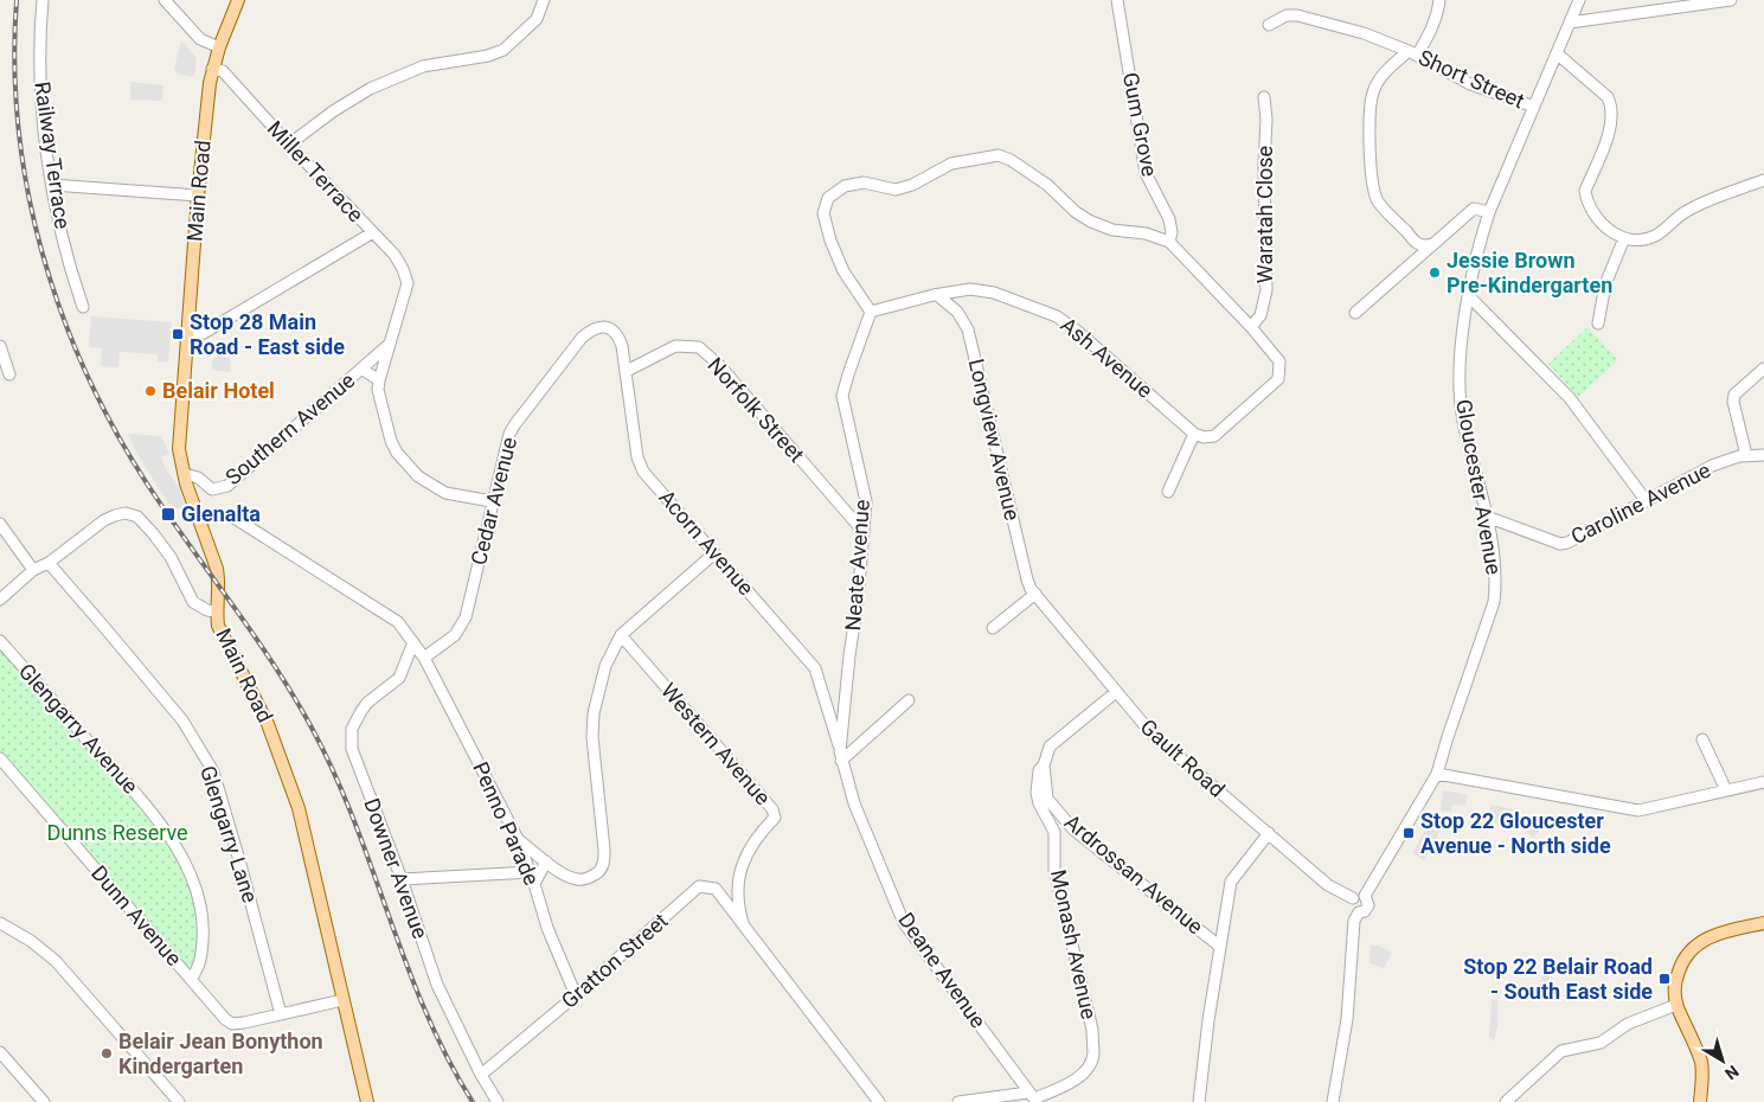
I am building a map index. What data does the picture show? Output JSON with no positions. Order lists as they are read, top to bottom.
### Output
{
  "streets": {
    "main road": ["Main Road"],
    "street": [
      "Short Street",
      "Gum Grove",
      "Railway Terrace",
      "Miller Terrace",
      "Waratah Close",
      "Ash Avenue",
      "Norfolk Street",
      "Southern Avenue",
      "Longview Avenue",
      "Gloucester Avenue",
      "Cedar Avenue",
      "Caroline Avenue",
      "Acorn Avenue",
      "Neate Avenue",
      "Glengarry Avenue",
      "Western Avenue",
      "Gault Road",
      "Penno Parade",
      "Glengarry Lane",
      "Downer Avenue",
      "Ardrossan Avenue",
      "Dunn Avenue",
      "Monash Avenue",
      "Gratton Street",
      "Deane Avenue"
    ]
  },
  "crossings": [
    ["Short Street", "Gloucester Avenue"],
    ["Miller Terrace", "Main Road"],
    ["Miller Terrace", "Southern Avenue"],
    ["Main Road", "Southern Avenue"],
    ["Ash Avenue", "Longview Avenue"],
    ["Ash Avenue", "Neate Avenue"],
    ["Norfolk Street", "Acorn Avenue"],
    ["Norfolk Street", "Neate Avenue"],
    ["Longview Avenue", "Gault Road"],
    ["Gloucester Avenue", "Caroline Avenue"],
    ["Gloucester Avenue", "Gault Road"],
    ["Cedar Avenue", "Acorn Avenue"],
    ["Cedar Avenue", "Penno Parade"],
    ["Acorn Avenue", "Neate Avenue"],
    ["Acorn Avenue", "Deane Avenue"],
    ["Neate Avenue", "Deane Avenue"],
    ["Glengarry Avenue", "Dunn Avenue"],
    ["Western Avenue", "Gratton Street"],
    ["Penno Parade", "Downer Avenue"],
    ["Penno Parade", "Gratton Street"],
    ["Glengarry Lane", "Dunn Avenue"],
    ["Downer Avenue", "Gratton Street"],
    ["Ardrossan Avenue", "Monash Avenue"],
    ["Monash Avenue", "Deane Avenue"]
  ],
  "parks": ["Dunns Reserve"],
  "places": {
    "other": ["Jessie Brown Pre-Kindergarten", "Belair Hotel", "Belair Jean Bonython Kindergarten"],
    "transit": [
      "Stop 28 Main Road - East side",
      "Glenalta",
      "Stop 22 Gloucester Avenue - North side",
      "Stop 22 Belair Road - South East side"
    ]
  },
  "north": "bottom right"
}
